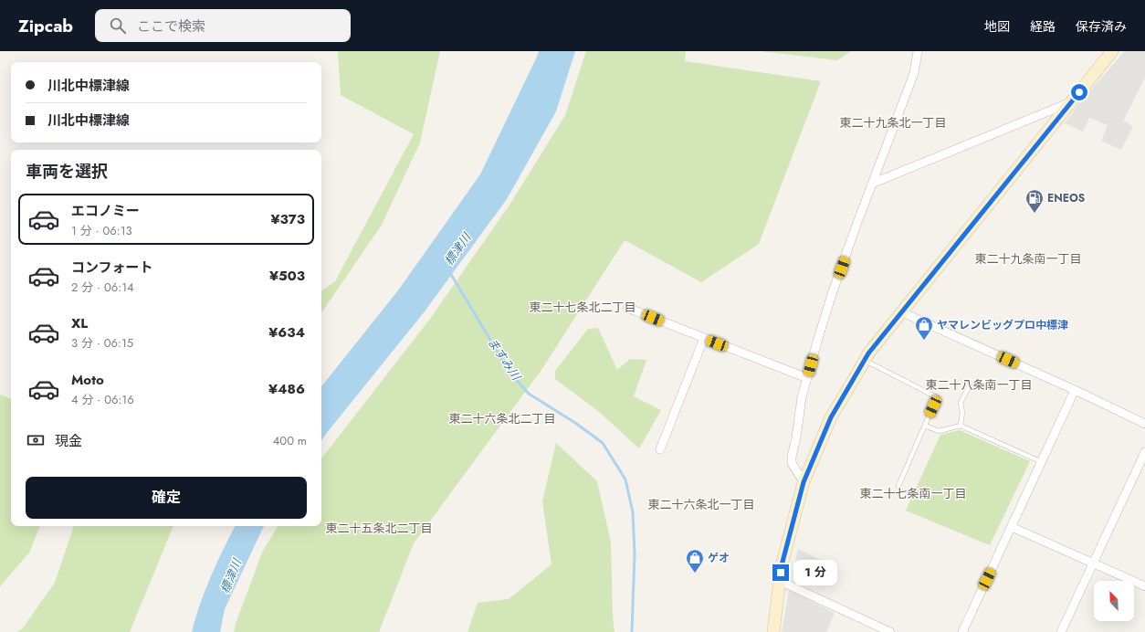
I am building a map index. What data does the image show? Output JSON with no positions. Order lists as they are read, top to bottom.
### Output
{
  "districts": [
    "東二十九条北一丁目",
    "東二十九条南一丁目",
    "東二十七条北二丁目",
    "東二十八条南一丁目",
    "東二十六条北二丁目",
    "東二十七条南一丁目",
    "東二十六条北一丁目",
    "東二十五条北二丁目"
  ],
  "water": ["標津川", "ますみ川"],
  "places": {
    "fuel station": ["ENEOS"],
    "shop": ["ヤマレンビッグプロ中標津", "ゲオ"]
  },
  "north": "top left",
  "page": {
    "header": "Zipcab",
    "search": "ここで検索",
    "nav": ["地図", "経路", "保存済み"],
    "banner": ["川北中標津線", "川北中標津線"],
    "heading": "車両を選択",
    "list": [
      {
        "name": "エコノミー",
        "note": "1 分 · 06:13",
        "value": "¥373"
      },
      {
        "name": "コンフォート",
        "note": "2 分 · 06:14",
        "value": "¥503"
      },
      {
        "name": "XL",
        "note": "3 分 · 06:15",
        "value": "¥634"
      },
      {
        "name": "Moto",
        "note": "4 分 · 06:16",
        "value": "¥486"
      }
    ],
    "pay": ["現金", "400 m"],
    "buttons": "確定",
    "bubble": "1 分"
  }
}
